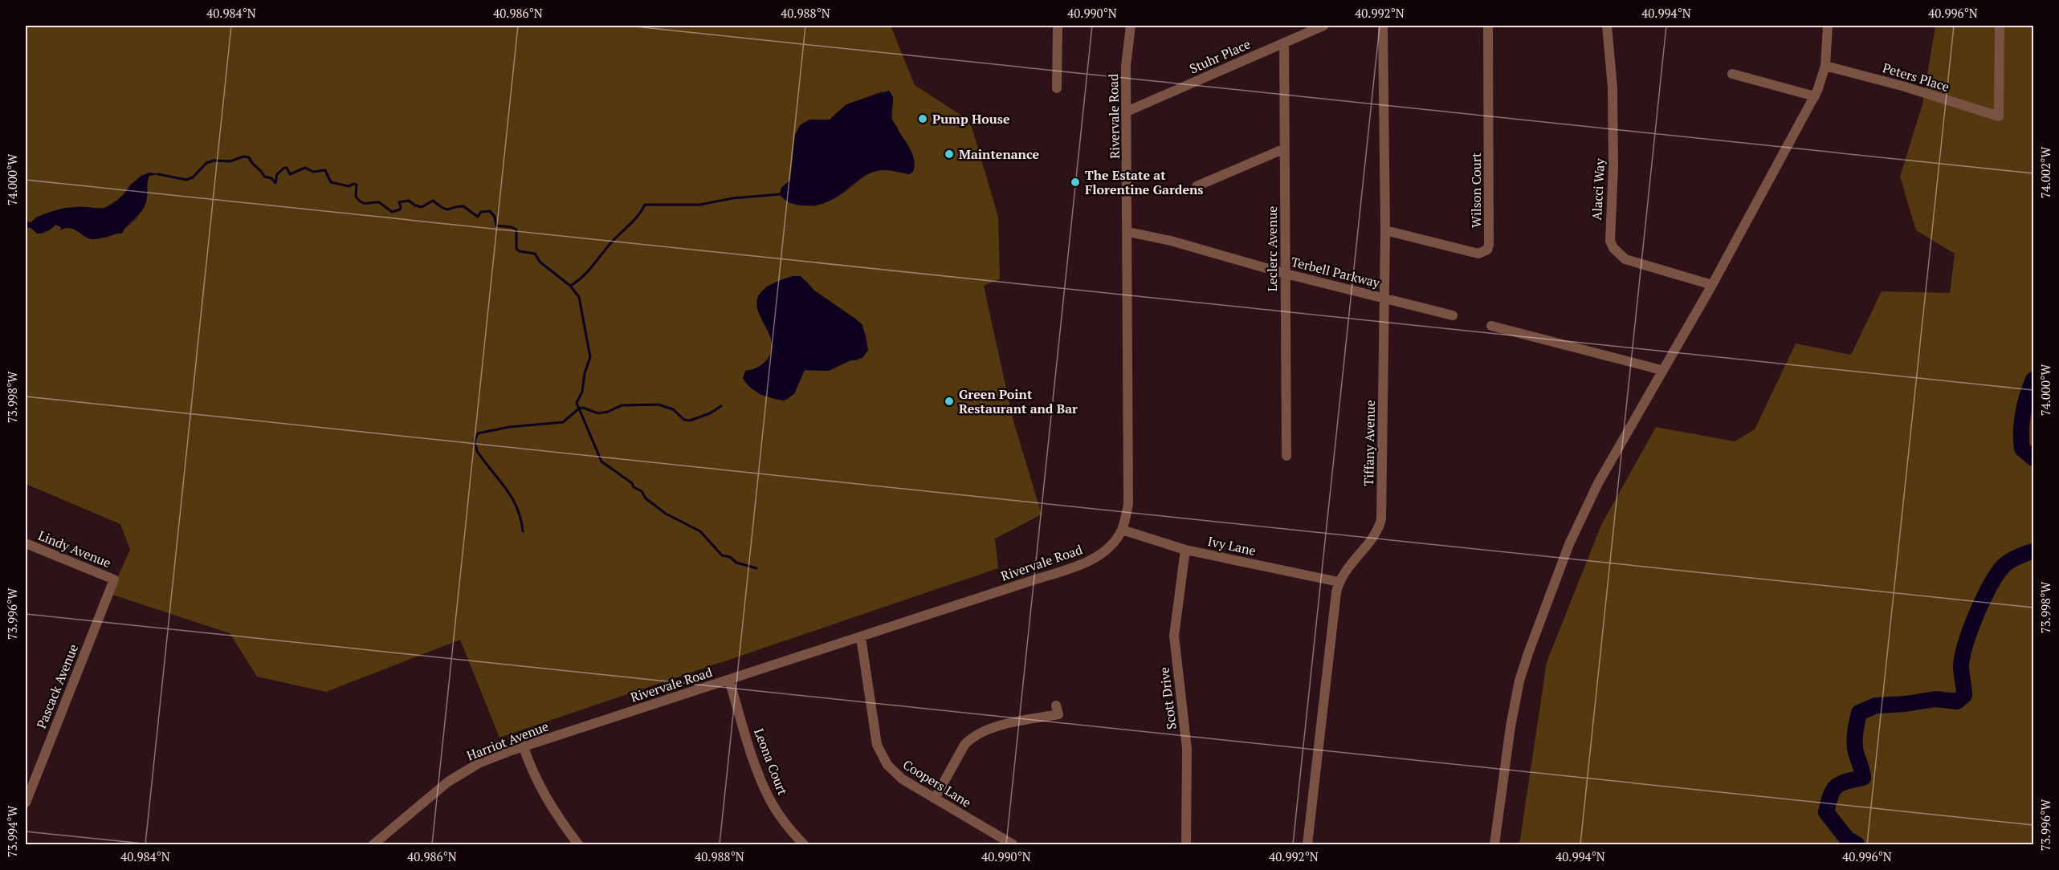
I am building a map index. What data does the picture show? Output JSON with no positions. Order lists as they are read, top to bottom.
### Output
{
  "streets": {
    "street": [
      "Stuhr Place",
      "Peters Place",
      "Rivervale Road",
      "Alacci Way",
      "Wilson Court",
      "Leclerc Avenue",
      "Terbell Parkway",
      "Tiffany Avenue",
      "Ivy Lane",
      "Lindy Avenue",
      "Pascack Avenue",
      "Scott Drive",
      "Harriot Avenue",
      "Leona Court",
      "Coopers Lane"
    ]
  },
  "crossings": [
    ["Stuhr Place", "Rivervale Road"],
    ["Stuhr Place", "Leclerc Avenue"],
    ["Rivervale Road", "Terbell Parkway"],
    ["Rivervale Road", "Ivy Lane"],
    ["Rivervale Road", "Harriot Avenue"],
    ["Rivervale Road", "Leona Court"],
    ["Rivervale Road", "Coopers Lane"],
    ["Wilson Court", "Tiffany Avenue"],
    ["Leclerc Avenue", "Terbell Parkway"],
    ["Terbell Parkway", "Tiffany Avenue"],
    ["Tiffany Avenue", "Ivy Lane"],
    ["Ivy Lane", "Scott Drive"],
    ["Lindy Avenue", "Pascack Avenue"]
  ],
  "places": [
    "Pump House",
    "Maintenance",
    "The Estate at Florentine Gardens",
    "Green Point Restaurant and Bar"
  ],
  "coordinates": [
    "40.984°N",
    "40.986°N",
    "40.988°N",
    "40.990°N",
    "40.992°N",
    "40.994°N",
    "40.996°N",
    "74.002°W",
    "74.000°W",
    "73.998°W",
    "73.996°W",
    "73.994°W"
  ]
}
